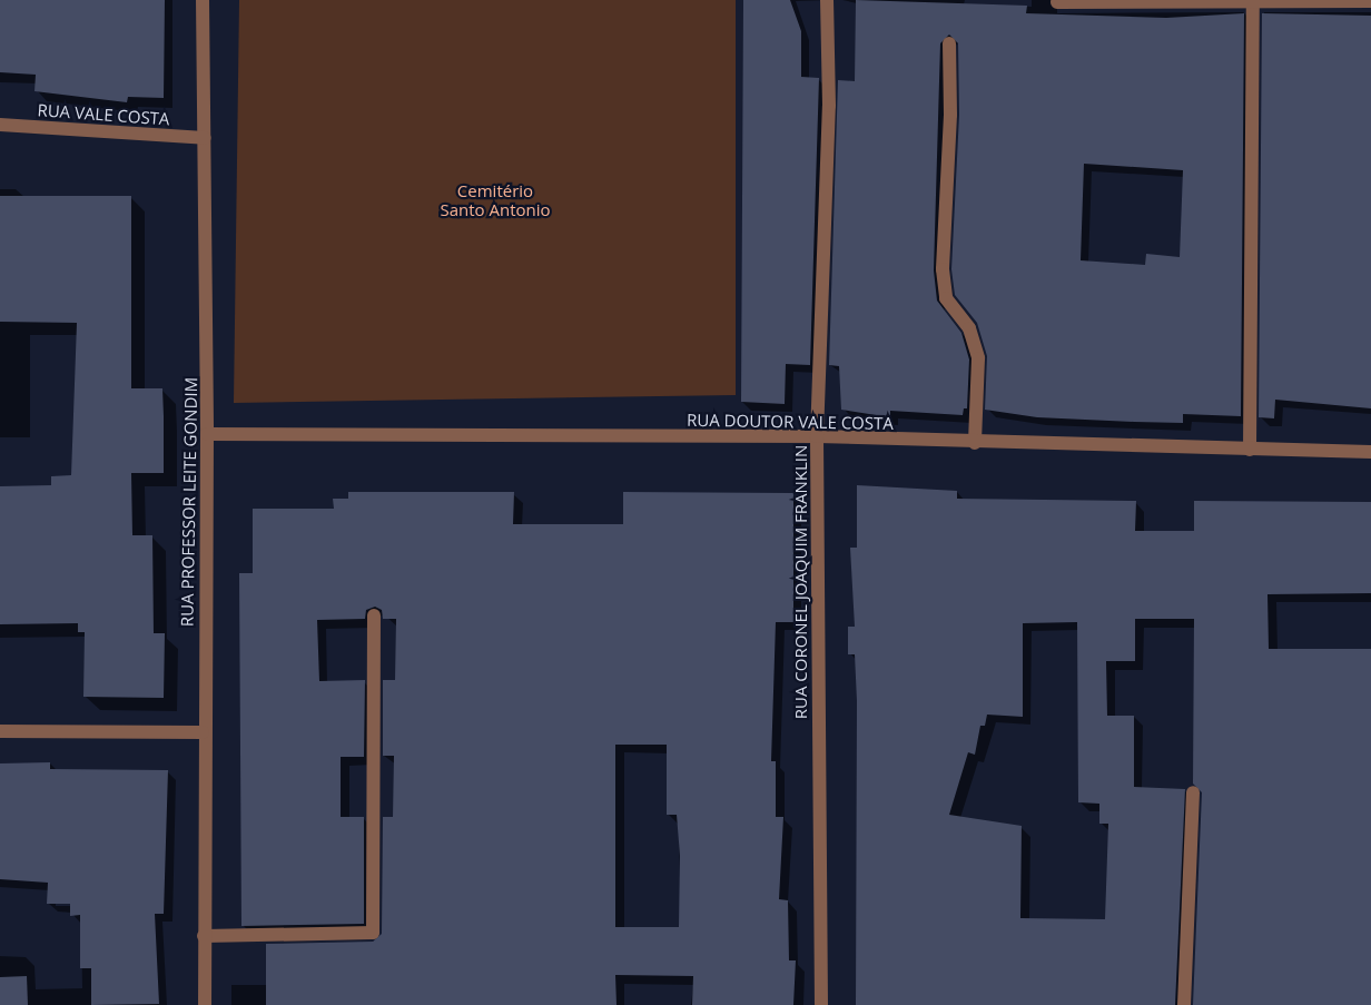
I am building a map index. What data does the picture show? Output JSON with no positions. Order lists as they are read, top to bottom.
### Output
{
  "streets": {
    "street": [
      "RUA VALE COSTA",
      "RUA DOUTOR VALE COSTA",
      "RUA PROFESSOR LEITE GONDIM",
      "RUA CORONEL JOAQUIM FRANKLIN"
    ]
  },
  "crossings": [
    ["RUA VALE COSTA", "RUA PROFESSOR LEITE GONDIM"],
    ["RUA DOUTOR VALE COSTA", "RUA PROFESSOR LEITE GONDIM"],
    ["RUA DOUTOR VALE COSTA", "RUA CORONEL JOAQUIM FRANKLIN"]
  ],
  "parks": ["Cemitério Santo Antonio"]
}
